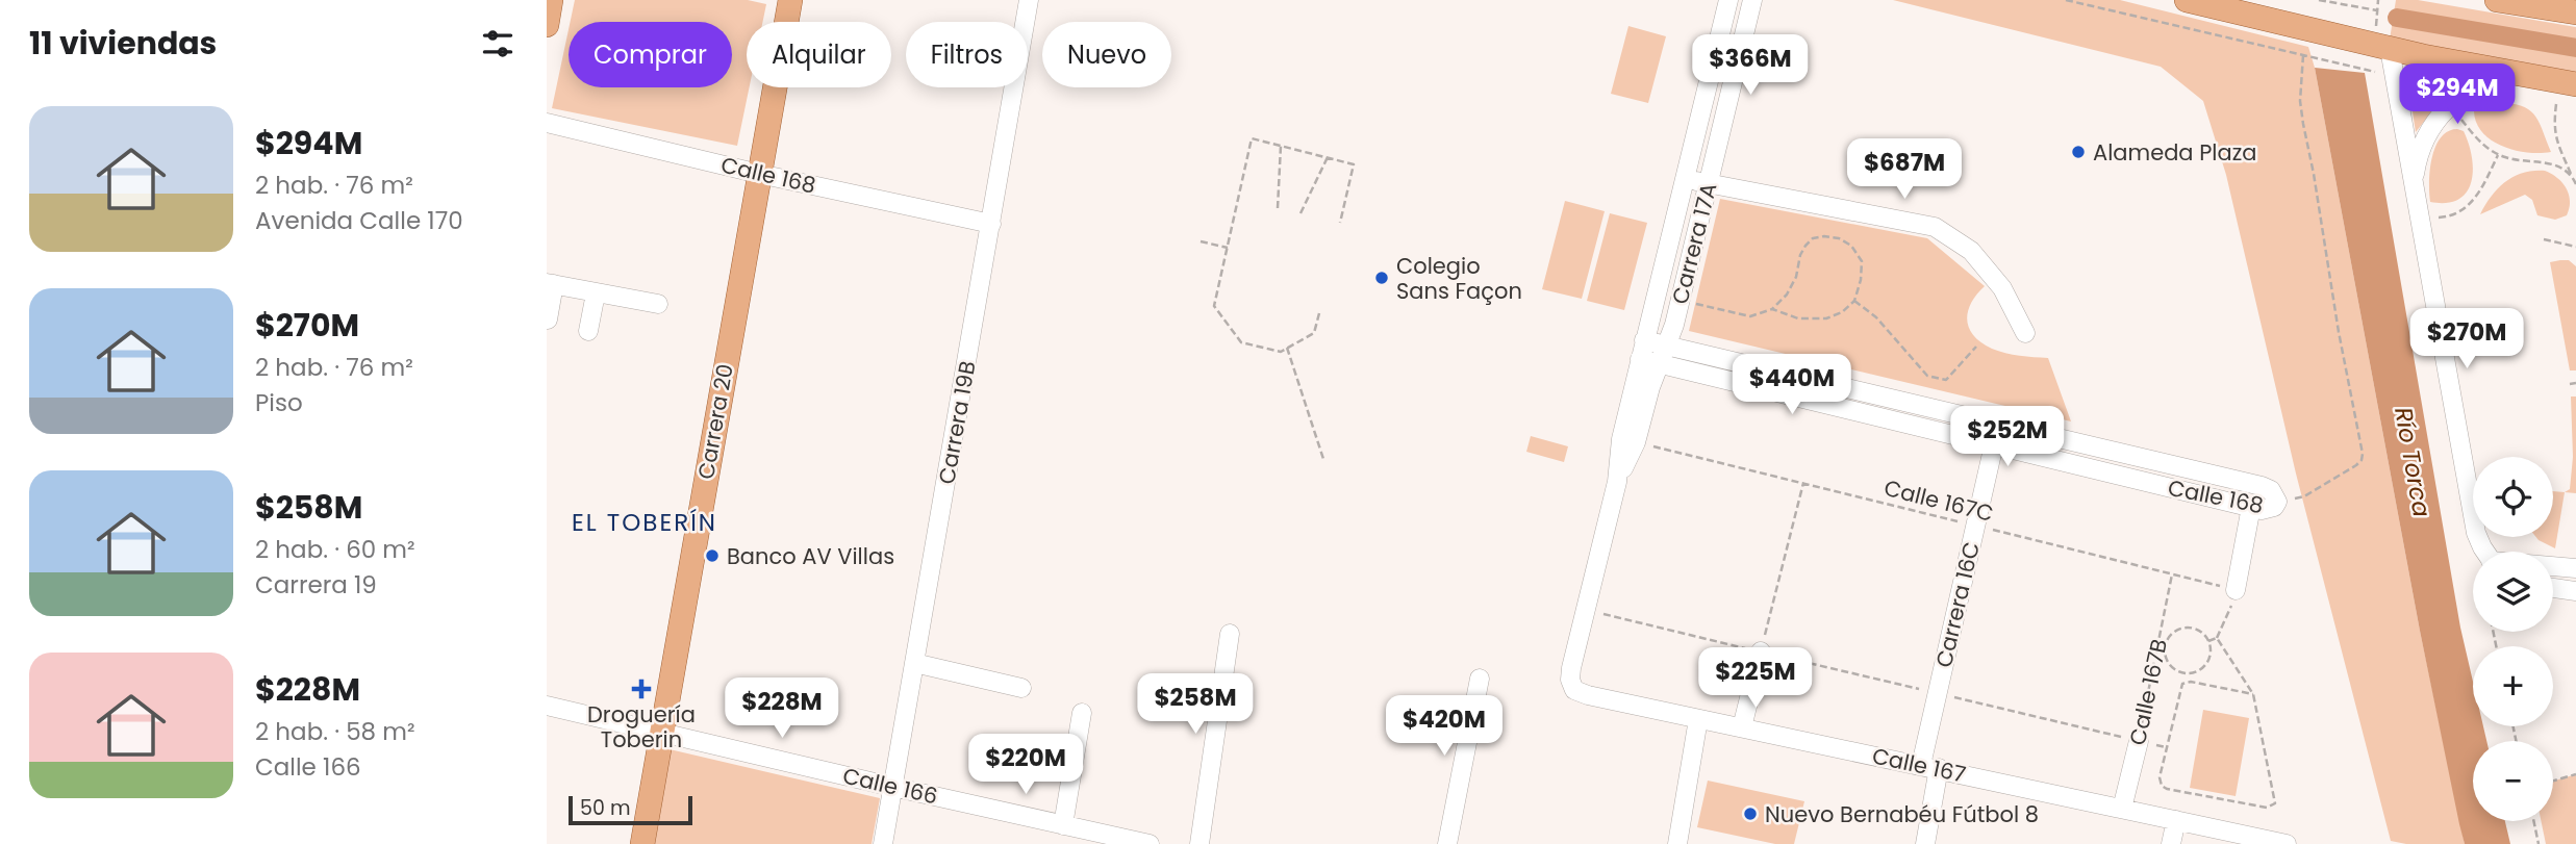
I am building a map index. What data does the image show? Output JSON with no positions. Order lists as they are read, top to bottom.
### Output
{
  "streets": {
    "main road": ["Carrera 20"],
    "street": [
      "Calle 168",
      "Carrera 17A",
      "Carrera 19B",
      "Carrera 16C",
      "Calle 167B",
      "Calle 167",
      "Calle 166"
    ],
    "path": ["Calle 167C"]
  },
  "crossings": [
    ["Calle 168", "Carrera 17A"],
    ["Calle 168", "Carrera 20"],
    ["Calle 168", "Carrera 19B"],
    ["Calle 168", "Carrera 16C"],
    ["Carrera 17A", "Calle 167C"],
    ["Carrera 17A", "Calle 167"],
    ["Carrera 20", "Calle 166"],
    ["Carrera 19B", "Calle 166"],
    ["Calle 167C", "Carrera 16C"],
    ["Calle 167C", "Calle 167B"],
    ["Carrera 16C", "Calle 167"],
    ["Calle 167B", "Calle 167"]
  ],
  "districts": ["EL TOBERÍN"],
  "water": ["Río Torca"],
  "places": {
    "other": [
      "Alameda Plaza",
      "Colegio Sans Façon",
      "Banco AV Villas",
      "Nuevo Bernabéu Fútbol 8"
    ],
    "health": ["Droguería Toberin"]
  },
  "scale_bar": "50 m",
  "page": {
    "heading": "11 viviendas",
    "chip": [
      "Comprar",
      "Alquilar",
      "Filtros",
      "Nuevo"
    ],
    "price": [
      "$366M",
      "$294M",
      "$687M",
      "$270M",
      "$440M",
      "$252M",
      "$225M",
      "$258M",
      "$228M",
      "$420M",
      "$220M"
    ],
    "list": [
      {
        "name": "$294M",
        "note": "2 hab. · 76 m² · Avenida Calle 170"
      },
      {
        "name": "$270M",
        "note": "2 hab. · 76 m² · Piso"
      },
      {
        "name": "$258M",
        "note": "2 hab. · 60 m² · Carrera 19"
      },
      {
        "name": "$228M",
        "note": "2 hab. · 58 m² · Calle 166"
      }
    ],
    "map_buttons": ["+", "−"],
    "scale": "50 m"
  }
}
